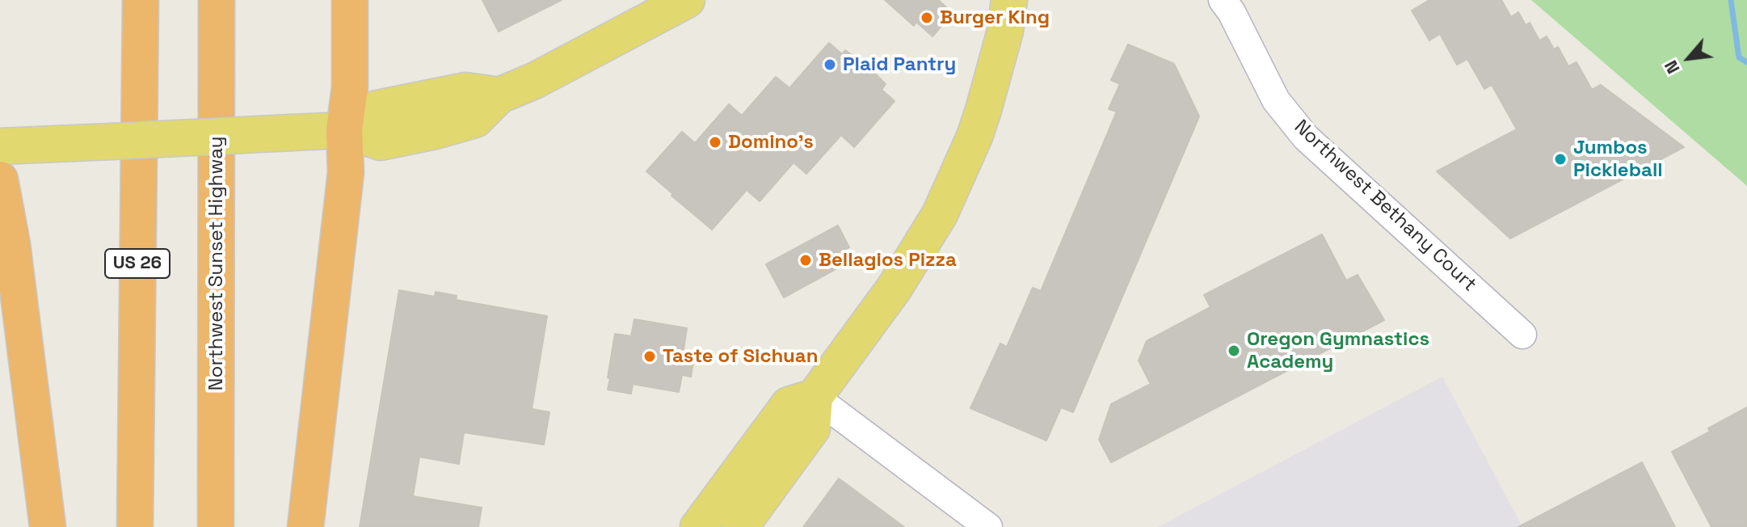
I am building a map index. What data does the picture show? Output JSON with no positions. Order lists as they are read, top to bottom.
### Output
{
  "streets": {
    "highway": ["US 26", "Northwest Sunset Highway"],
    "street": ["Northwest Bethany Court"]
  },
  "places": [
    "Burger King",
    "Plaid Pantry",
    "Domino's",
    "Jumbos Pickleball",
    "Bellagios Pizza",
    "Oregon Gymnastics Academy",
    "Taste of Sichuan"
  ],
  "north": "bottom left"
}
